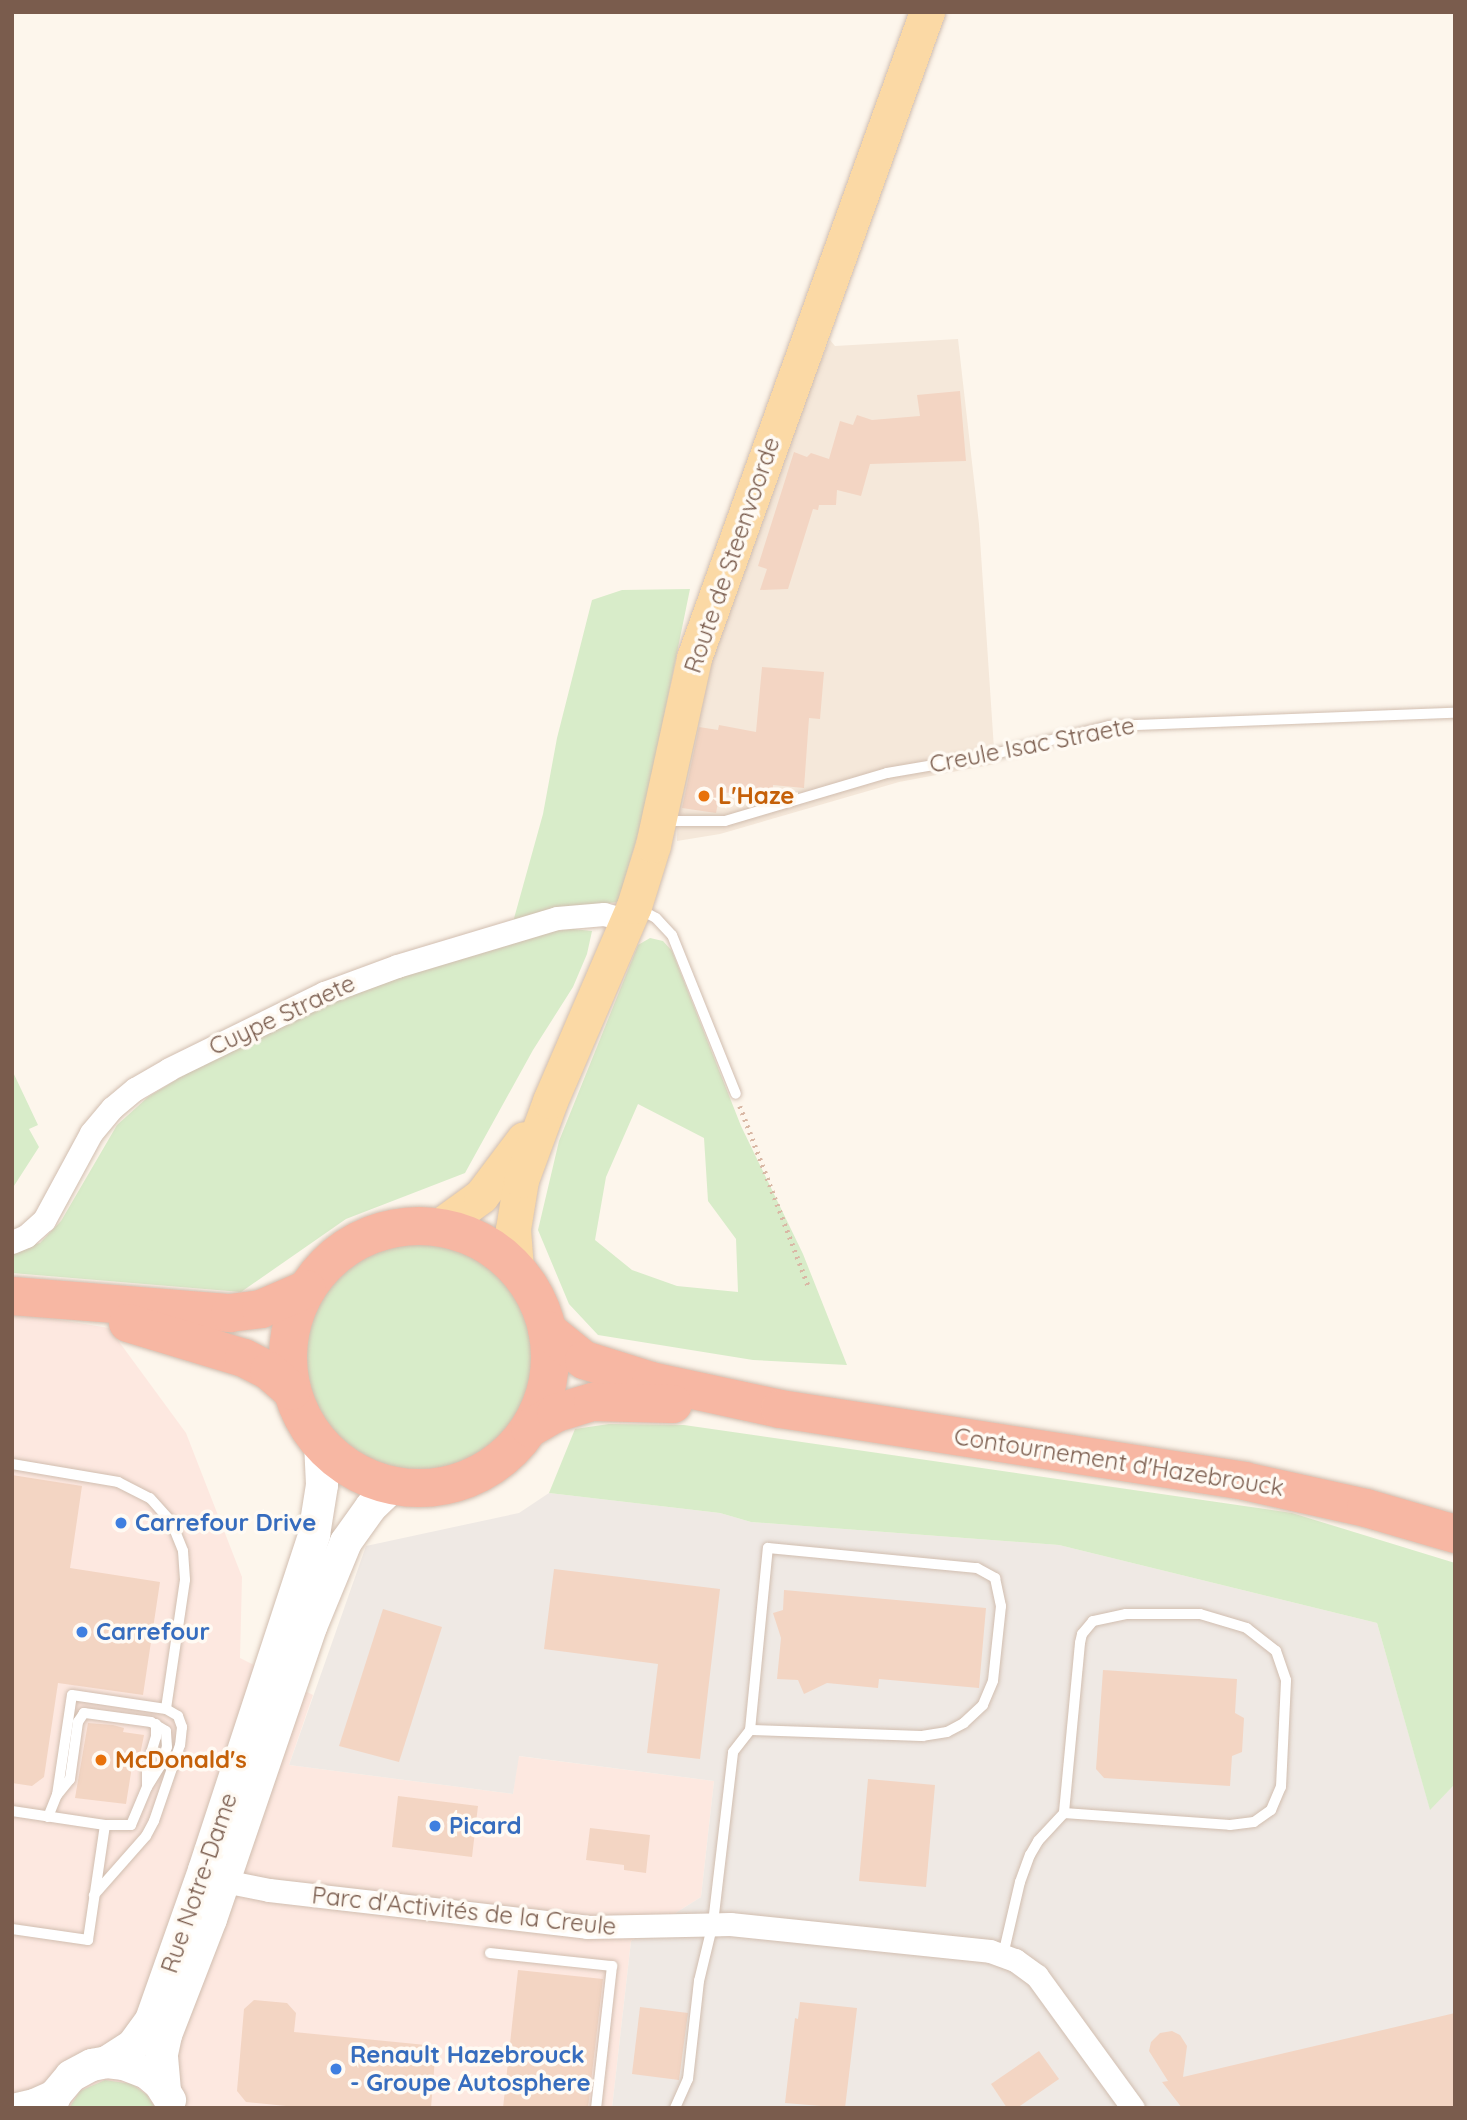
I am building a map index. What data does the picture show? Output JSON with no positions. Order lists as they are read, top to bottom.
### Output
{
  "streets": {
    "highway": ["Contournement d'Hazebrouck"],
    "main road": ["Route de Steenvoorde", "Rue Notre-Dame"],
    "street": ["Cuype Straete", "Parc d'Activités de la Creule"],
    "lane": ["Creule Isac Straete"]
  },
  "crossings": [
    ["Route de Steenvoorde", "Creule Isac Straete"],
    ["Route de Steenvoorde", "Cuype Straete"],
    ["Rue Notre-Dame", "Parc d'Activités de la Creule"]
  ],
  "places": [
    "L'Haze",
    "Carrefour Drive",
    "Carrefour",
    "McDonald's",
    "Picard",
    "Renault Hazebrouck - Groupe Autosphere"
  ]
}
